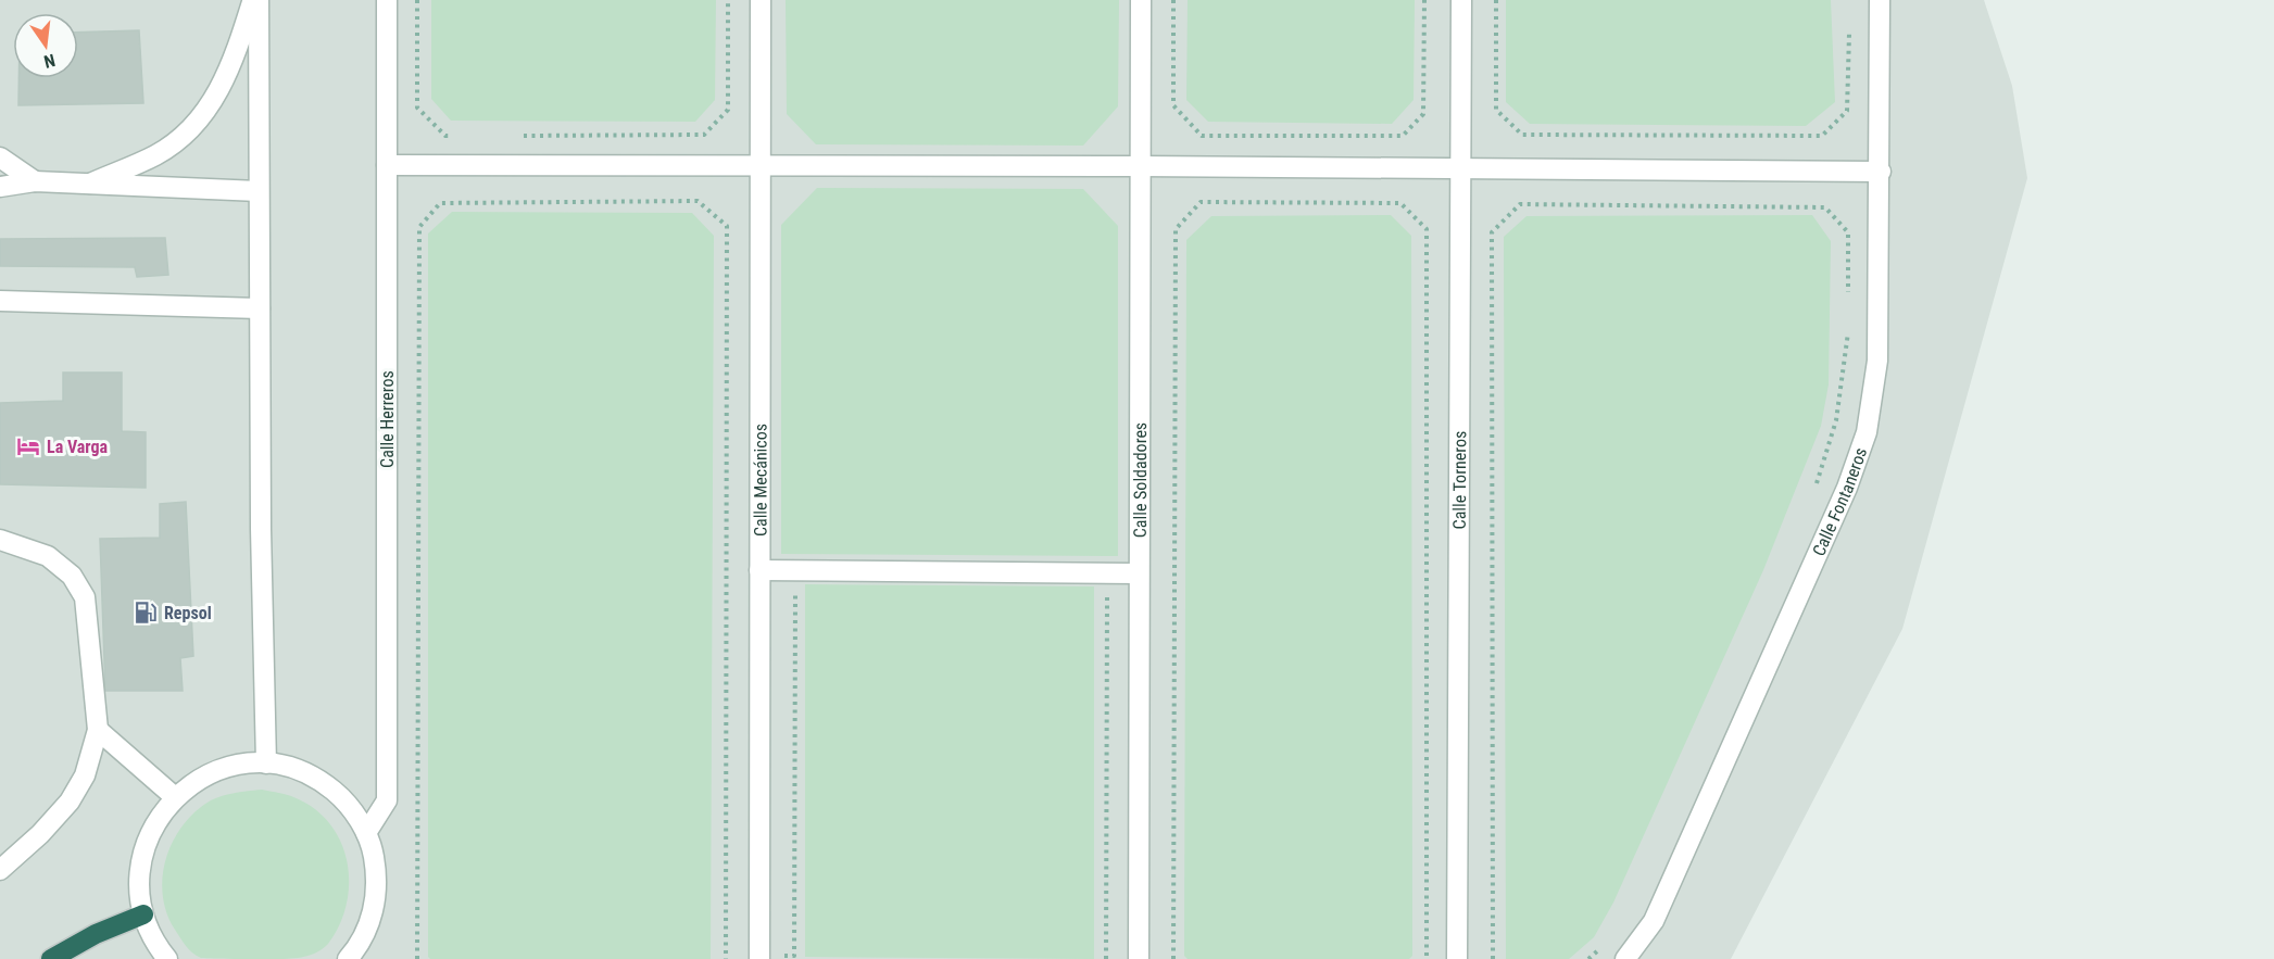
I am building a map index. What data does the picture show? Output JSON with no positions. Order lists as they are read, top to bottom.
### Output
{
  "streets": {
    "street": [
      "Calle Herreros",
      "Calle Mecánicos",
      "Calle Soldadores",
      "Calle Torneros",
      "Calle Fontaneros"
    ]
  },
  "places": {
    "hotel": ["La Varga"],
    "fuel station": ["Repsol"]
  },
  "north": "bottom"
}
